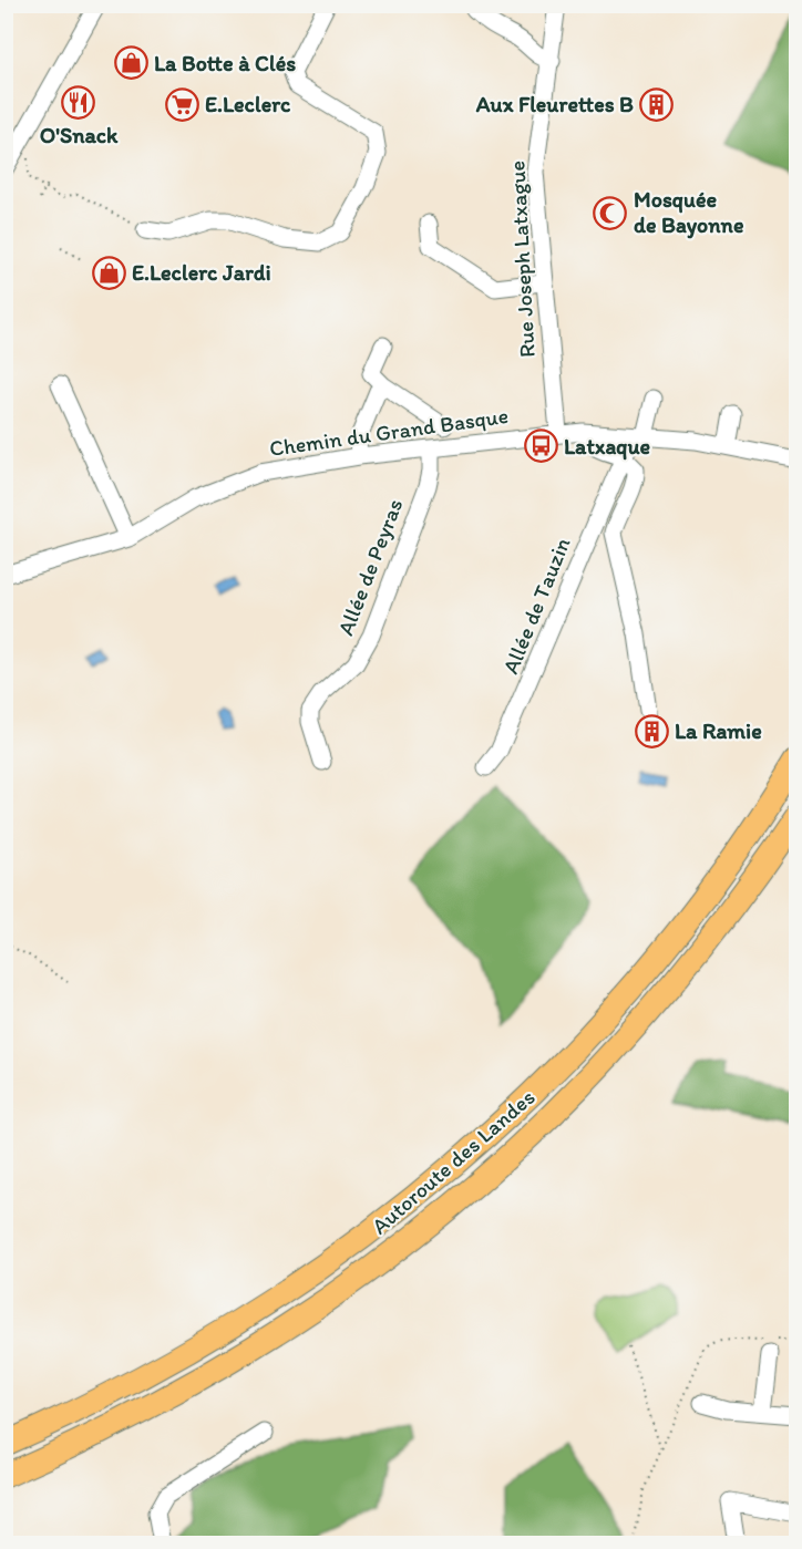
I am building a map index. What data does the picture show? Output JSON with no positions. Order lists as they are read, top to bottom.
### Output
{
  "streets": {
    "highway": ["Autoroute des Landes"],
    "street": [
      "Rue Joseph Latxague",
      "Chemin du Grand Basque",
      "Allée de Peyras",
      "Allée de Tauzin"
    ]
  },
  "crossings": [
    ["Rue Joseph Latxague", "Chemin du Grand Basque"],
    ["Chemin du Grand Basque", "Allée de Peyras"],
    ["Chemin du Grand Basque", "Allée de Tauzin"]
  ],
  "places": {
    "shop": ["La Botte à Clés", "E.Leclerc Jardi"],
    "restaurant": ["O'Snack"],
    "supermarket": ["E.Leclerc"],
    "building": ["Aux Fleurettes B", "La Ramie"],
    "mosque": ["Mosquée de Bayonne"],
    "bus stop": ["Latxaque"]
  }
}
